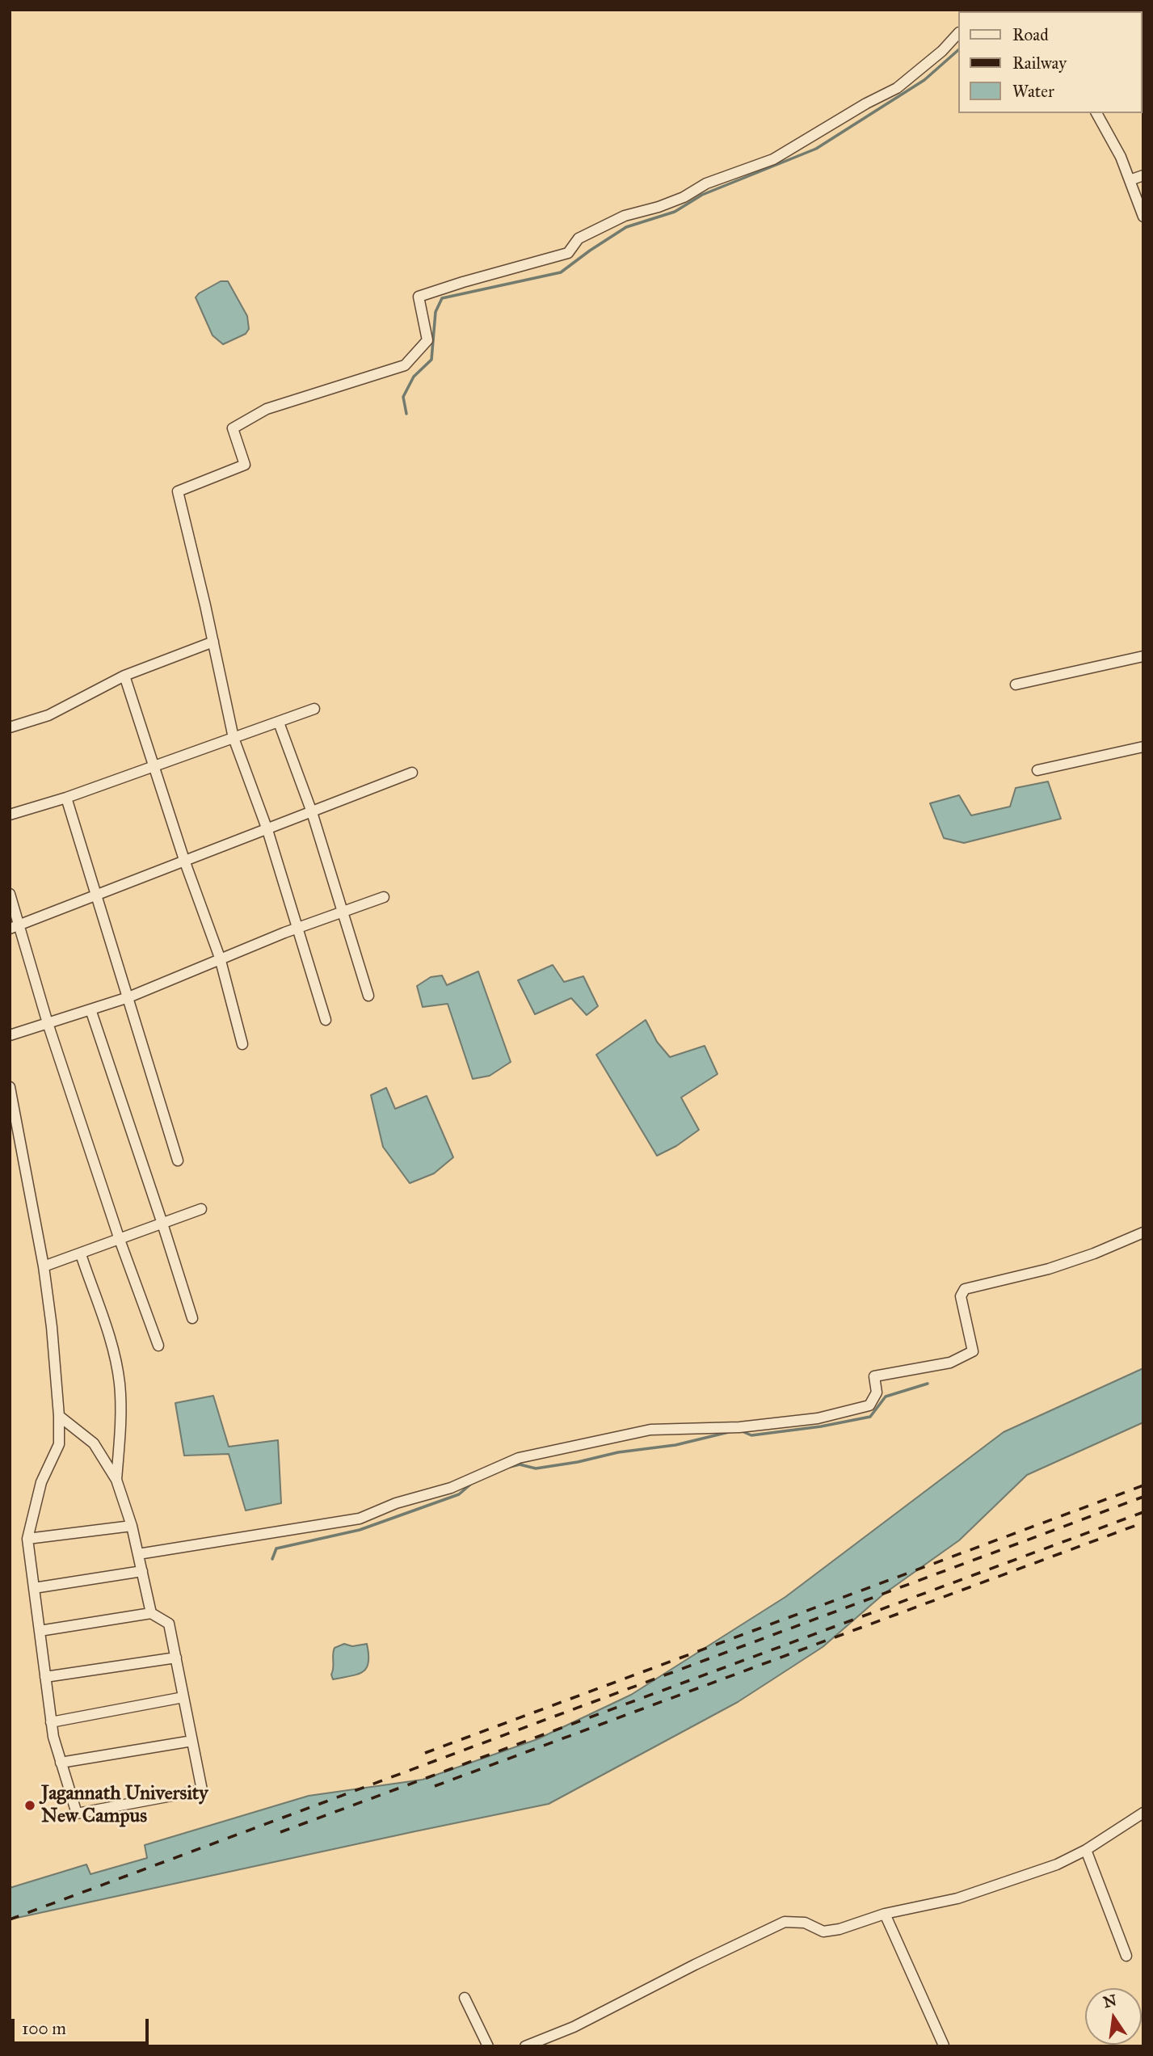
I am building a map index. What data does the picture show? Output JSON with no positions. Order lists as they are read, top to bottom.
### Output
{
  "places": ["Jagannath University New Campus"],
  "legend": ["Road", "Railway", "Water"],
  "scale_bar": "100 m",
  "north": "top"
}
